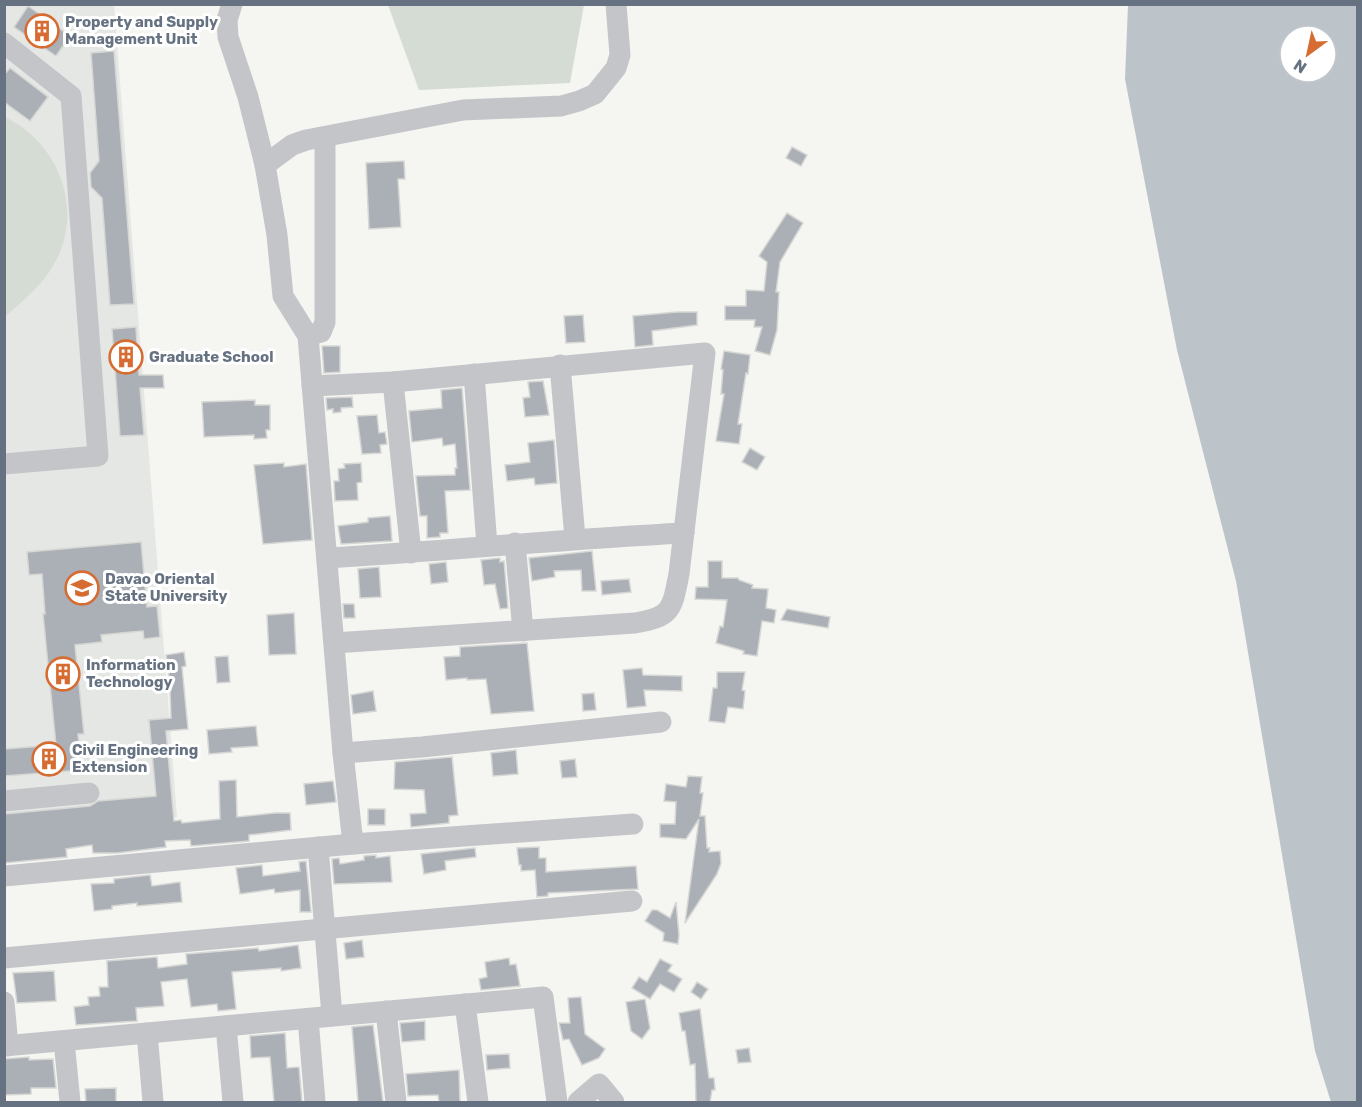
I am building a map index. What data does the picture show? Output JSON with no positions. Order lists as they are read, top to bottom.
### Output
{
  "places": {
    "building": [
      "Property and Supply Management Unit",
      "Graduate School",
      "Information Technology",
      "Civil Engineering Extension"
    ],
    "school or university": ["Davao Oriental State University"]
  },
  "north": "bottom left"
}
